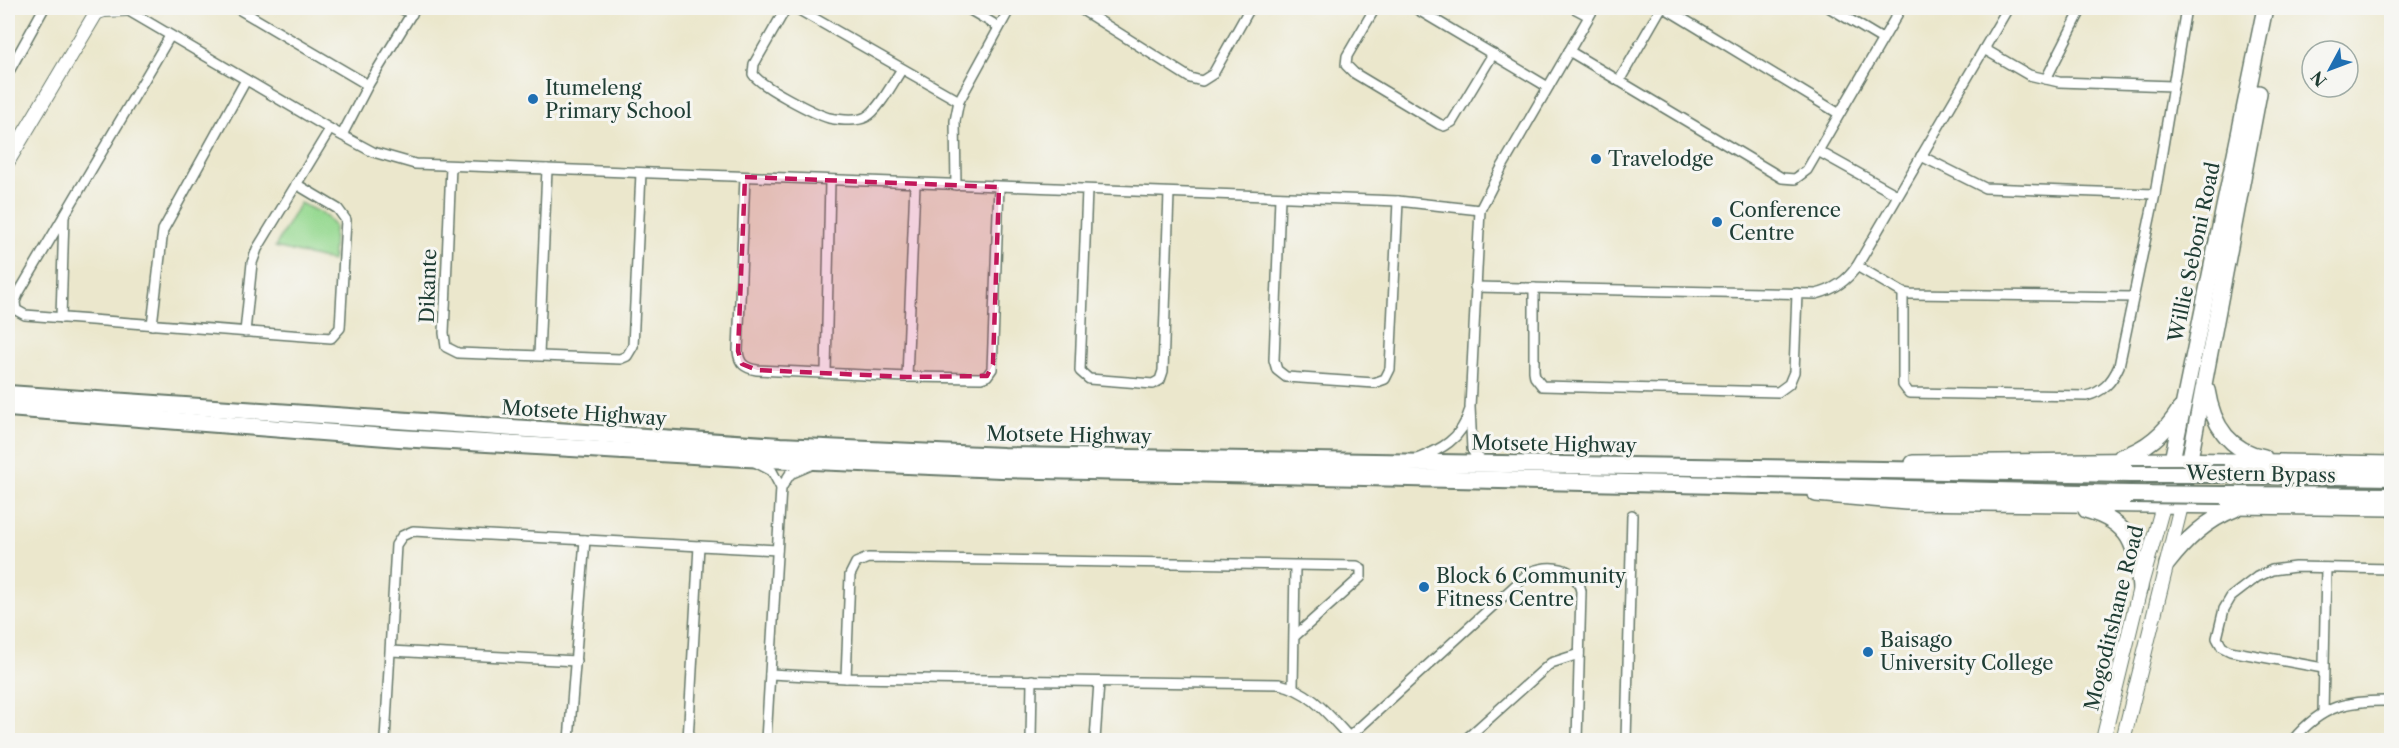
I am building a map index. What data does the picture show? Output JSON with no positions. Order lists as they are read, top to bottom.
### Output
{
  "streets": {
    "highway": ["Motsete Highway", "Western Bypass"],
    "main road": ["Willie Seboni Road", "Mogoditshane Road"],
    "street": ["Dikante"]
  },
  "crossings": [
    ["Willie Seboni Road", "Mogoditshane Road"],
    ["Motsete Highway", "Western Bypass"]
  ],
  "places": [
    "Itumeleng Primary School",
    "Travelodge",
    "Conference Centre",
    "Block 6 Community Fitness Centre",
    "Baisago University College"
  ],
  "north": "bottom left"
}
